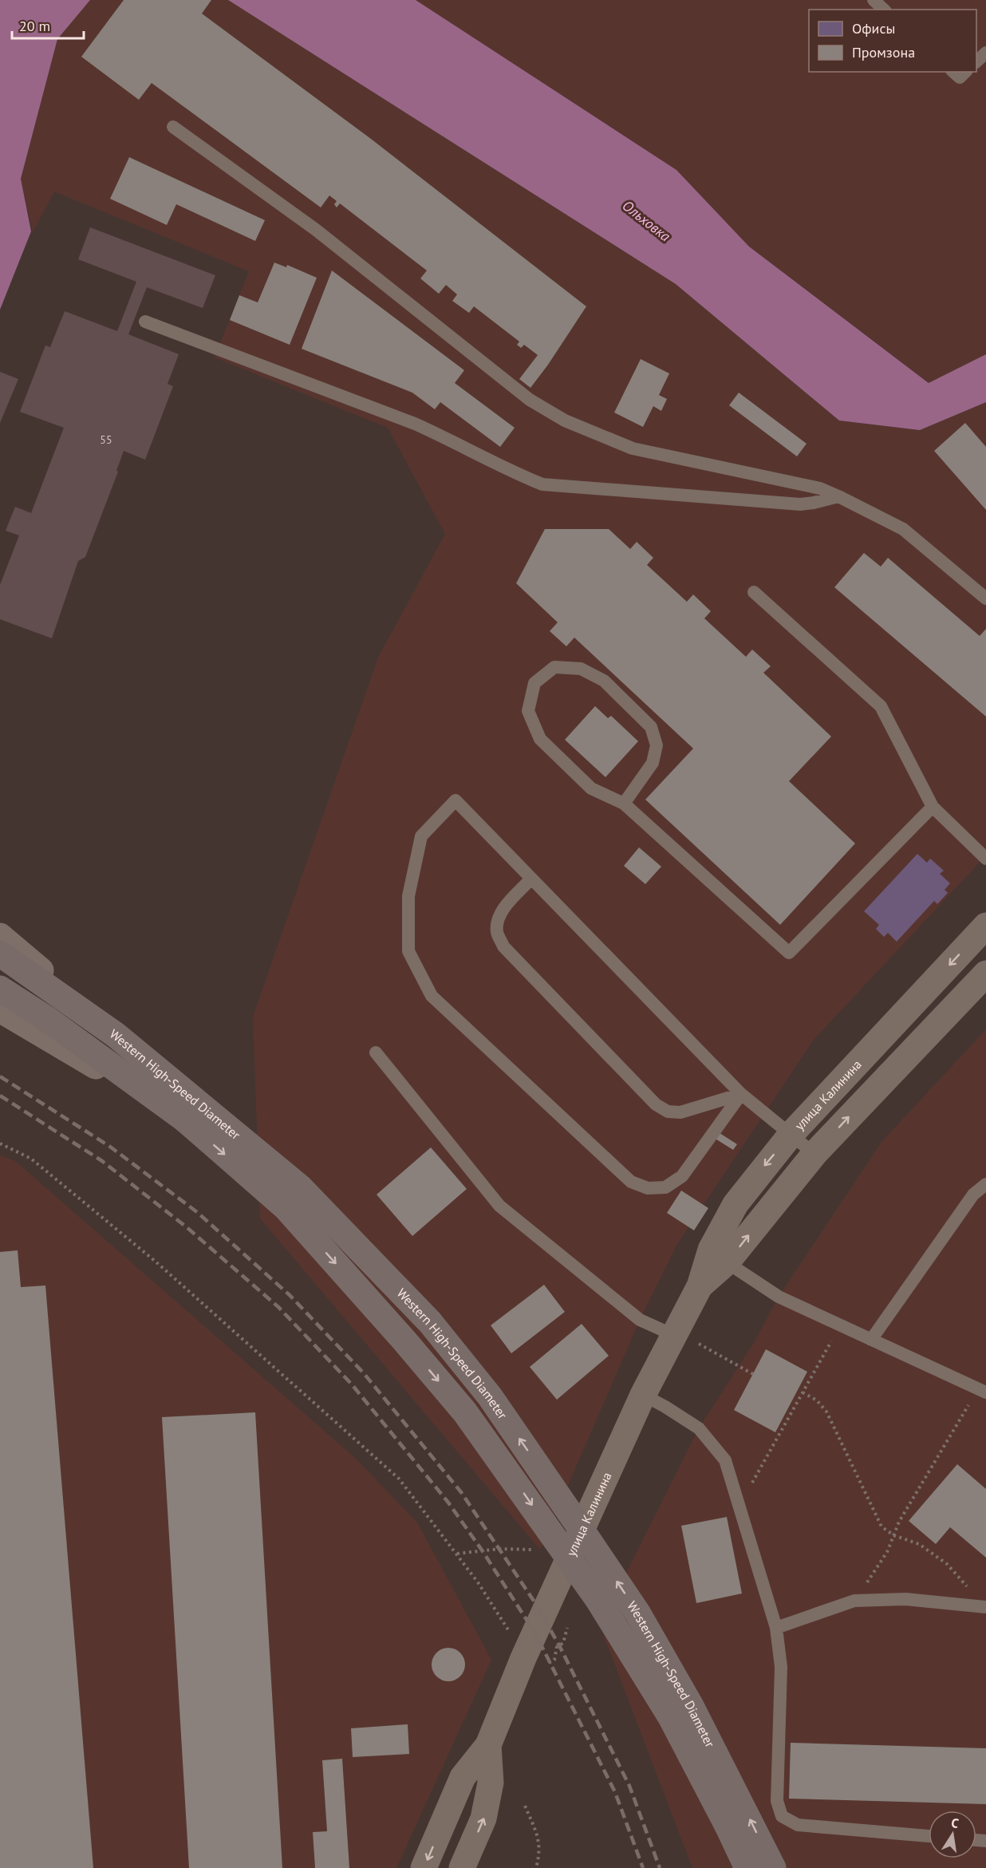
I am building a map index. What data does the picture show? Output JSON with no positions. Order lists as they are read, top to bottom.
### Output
{
  "streets": {
    "highway": ["Western High-Speed Diameter"],
    "street": ["улица Калинина"]
  },
  "water": ["Ольховка"],
  "house_numbers": ["55"],
  "legend": ["Офисы", "Промзона"],
  "scale_bar": "20 m",
  "north": "top"
}
